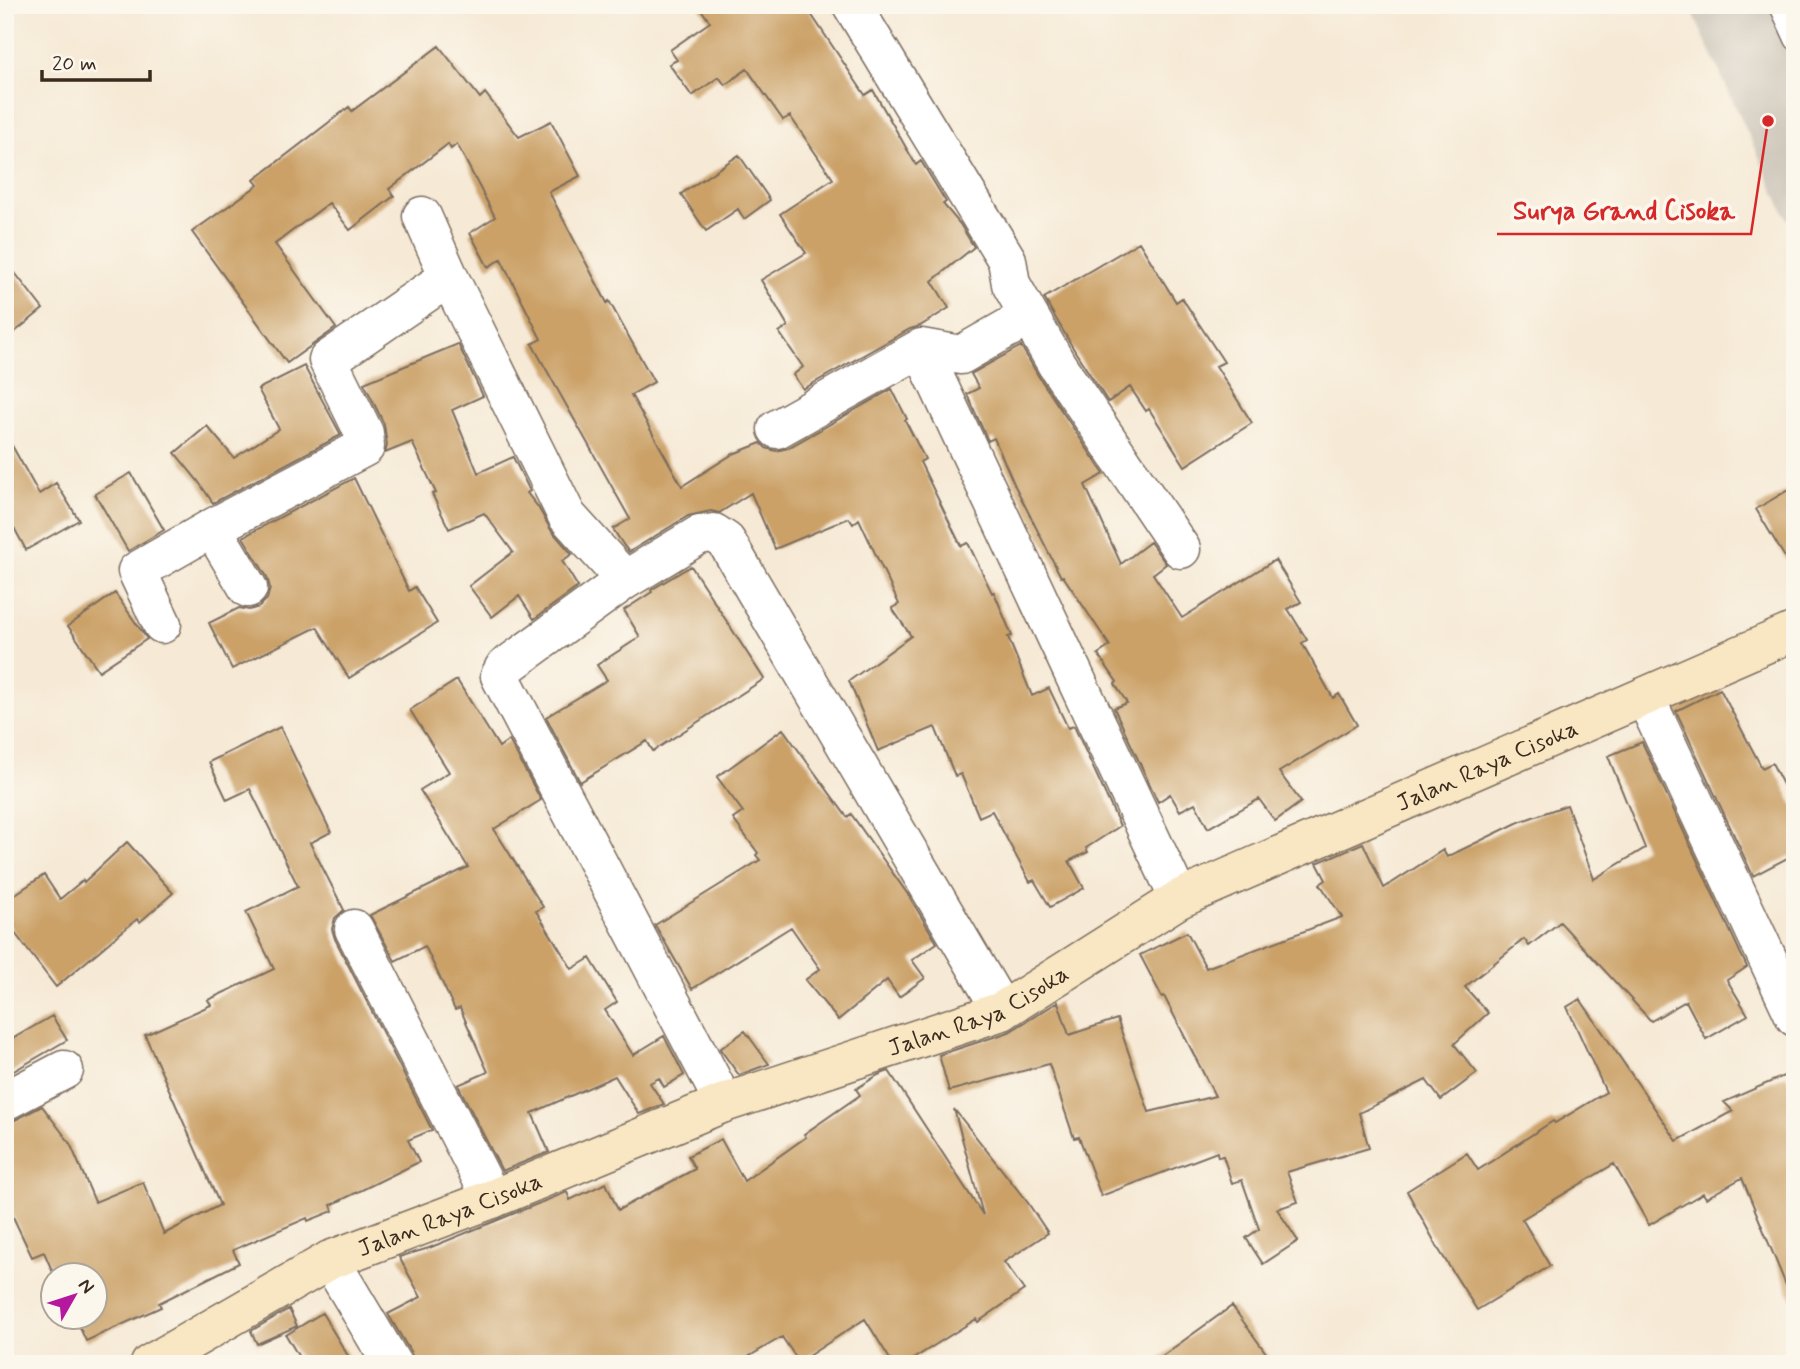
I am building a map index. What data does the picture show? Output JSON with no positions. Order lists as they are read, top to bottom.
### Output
{
  "streets": {
    "street": ["Jalan Raya Cisoka"]
  },
  "places": ["Surya Grand Cisoka"],
  "scale_bar": "20 m",
  "north": "top right"
}
